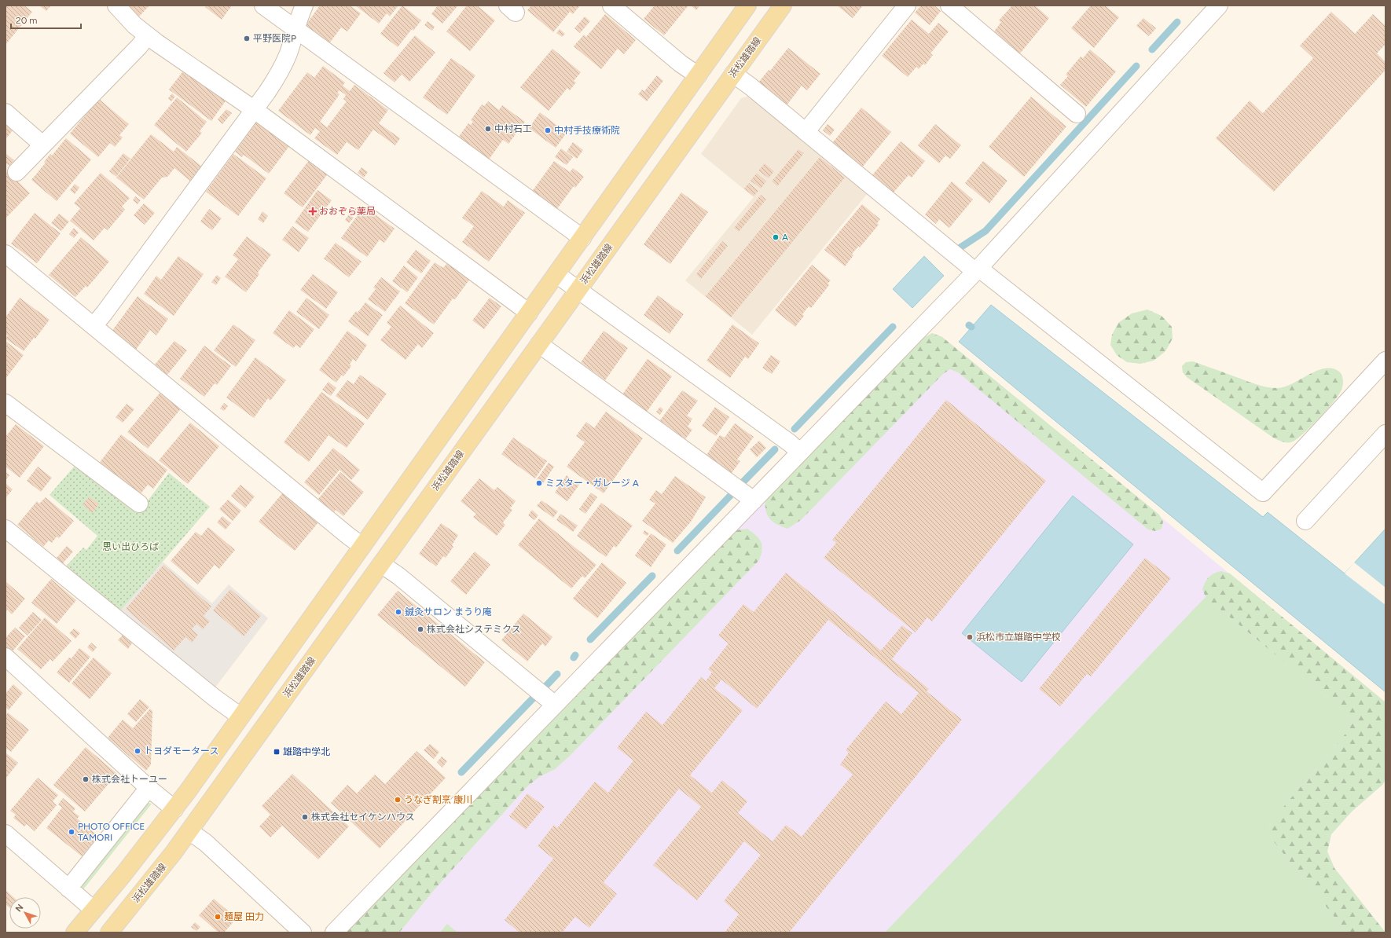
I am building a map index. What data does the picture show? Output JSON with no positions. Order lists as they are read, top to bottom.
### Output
{
  "streets": {
    "main road": ["浜松雄踏線"]
  },
  "parks": ["思い出ひろば"],
  "places": {
    "other": [
      "平野医院P",
      "中村石工",
      "中村手技療術院",
      "A",
      "ミスター・ガレージ A",
      "鍼灸サロン まうり庵",
      "株式会社システミクス",
      "浜松市立雄踏中学校",
      "トヨダモータース",
      "株式会社トーユー",
      "うなぎ割烹 康川",
      "株式会社セイケンハウス",
      "PHOTO OFFICE TAMORI",
      "麺屋 田力"
    ],
    "health": ["おおぞら薬局"],
    "transit": ["雄踏中学北"]
  },
  "scale_bar": "20 m",
  "north": "top left"
}
